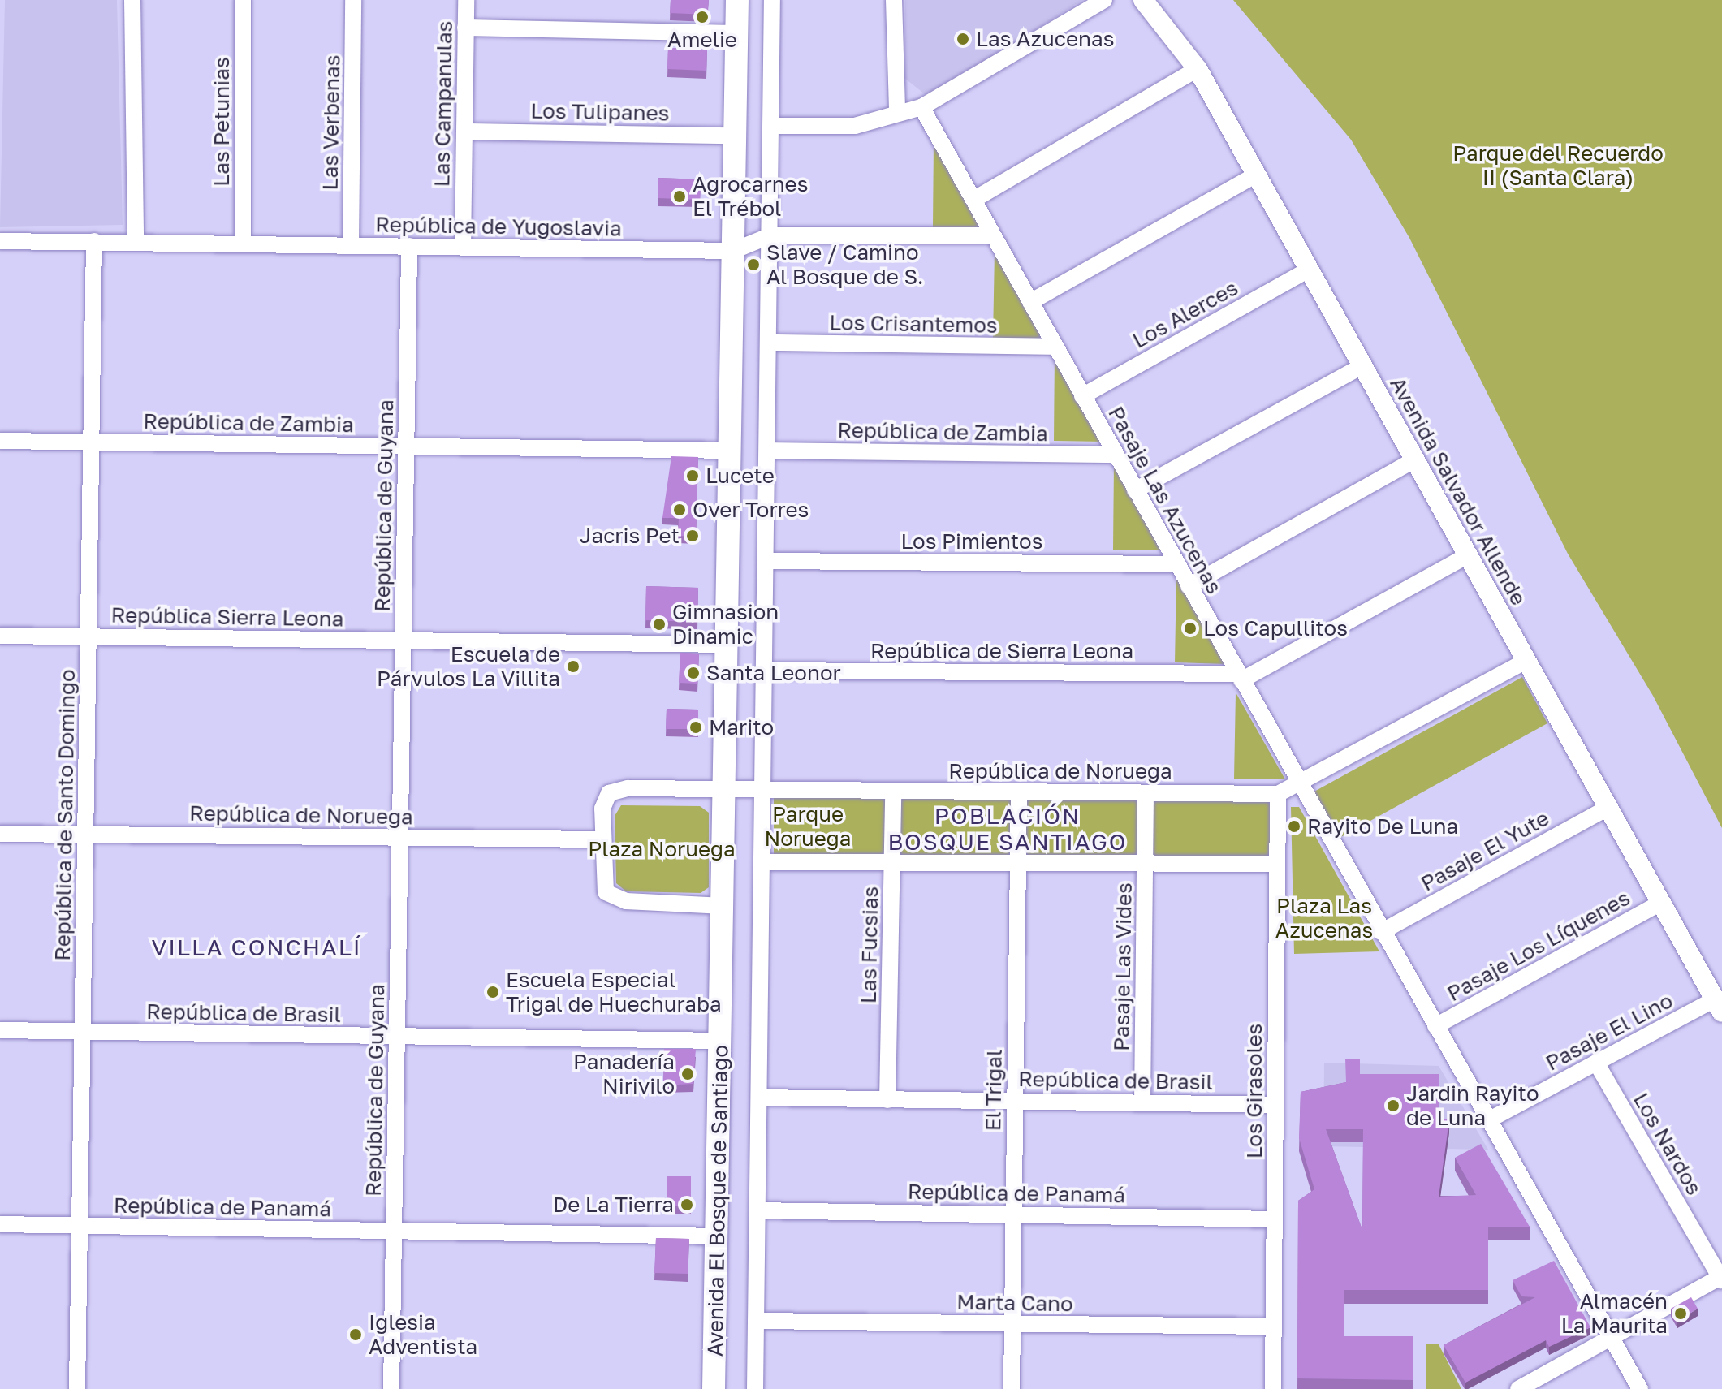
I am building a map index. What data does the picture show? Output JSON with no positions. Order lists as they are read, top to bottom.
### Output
{
  "streets": {
    "main road": ["Avenida El Bosque de Santiago"],
    "street": [
      "Las Campanulas",
      "Los Tulipanes",
      "Las Petunias",
      "Las Verbenas",
      "República de Yugoslavia",
      "Los Alerces",
      "Los Crisantemos",
      "República de Zambia",
      "Avenida Salvador Allende",
      "Pasaje Las Azucenas",
      "República de Guyana",
      "Los Pimientos",
      "República Sierra Leona",
      "República de Sierra Leona",
      "República de Noruega",
      "República de Santo Domingo",
      "Pasaje El Yute",
      "Las Fucsias",
      "Pasaje Los Líquenes",
      "Pasaje Las Vides",
      "República de Brasil",
      "Pasaje El Lino",
      "El Trigal",
      "Los Girasoles",
      "Los Nardos",
      "República de Panamá",
      "Marta Cano"
    ]
  },
  "crossings": [
    ["Las Campanulas", "Los Tulipanes"],
    ["Las Campanulas", "República de Yugoslavia"],
    ["Los Tulipanes", "Avenida El Bosque de Santiago"],
    ["Las Petunias", "República de Yugoslavia"],
    ["Las Verbenas", "República de Yugoslavia"],
    ["República de Yugoslavia", "Pasaje Las Azucenas"],
    ["República de Yugoslavia", "República de Guyana"],
    ["República de Yugoslavia", "República de Santo Domingo"],
    ["República de Yugoslavia", "Avenida El Bosque de Santiago"],
    ["Los Alerces", "Avenida Salvador Allende"],
    ["Los Alerces", "Pasaje Las Azucenas"],
    ["Los Crisantemos", "Pasaje Las Azucenas"],
    ["Los Crisantemos", "Avenida El Bosque de Santiago"],
    ["República de Zambia", "Pasaje Las Azucenas"],
    ["República de Zambia", "República de Guyana"],
    ["República de Zambia", "República de Santo Domingo"],
    ["República de Zambia", "Avenida El Bosque de Santiago"],
    ["Avenida Salvador Allende", "República de Sierra Leona"],
    ["Avenida Salvador Allende", "República de Noruega"],
    ["Avenida Salvador Allende", "Pasaje El Yute"],
    ["Avenida Salvador Allende", "Pasaje Los Líquenes"],
    ["Avenida Salvador Allende", "Pasaje El Lino"],
    ["Pasaje Las Azucenas", "Los Pimientos"],
    ["Pasaje Las Azucenas", "República de Sierra Leona"],
    ["Pasaje Las Azucenas", "República de Noruega"],
    ["Pasaje Las Azucenas", "Pasaje El Yute"],
    ["Pasaje Las Azucenas", "Pasaje Los Líquenes"],
    ["Pasaje Las Azucenas", "Pasaje El Lino"],
    ["República de Guyana", "República Sierra Leona"],
    ["República de Guyana", "República de Noruega"],
    ["República de Guyana", "República de Brasil"],
    ["República de Guyana", "República de Panamá"],
    ["Los Pimientos", "Avenida El Bosque de Santiago"],
    ["República Sierra Leona", "República de Santo Domingo"],
    ["República Sierra Leona", "Avenida El Bosque de Santiago"],
    ["República de Sierra Leona", "Avenida El Bosque de Santiago"],
    ["República de Noruega", "República de Santo Domingo"],
    ["República de Noruega", "Las Fucsias"],
    ["República de Noruega", "Pasaje Las Vides"],
    ["República de Noruega", "El Trigal"],
    ["República de Noruega", "Los Girasoles"],
    ["República de Noruega", "Avenida El Bosque de Santiago"],
    ["República de Santo Domingo", "República de Brasil"],
    ["República de Santo Domingo", "República de Panamá"],
    ["Las Fucsias", "República de Brasil"],
    ["Pasaje Las Vides", "República de Brasil"],
    ["República de Brasil", "El Trigal"],
    ["República de Brasil", "Los Girasoles"],
    ["República de Brasil", "Avenida El Bosque de Santiago"],
    ["Pasaje El Lino", "Los Nardos"],
    ["El Trigal", "República de Panamá"],
    ["El Trigal", "Marta Cano"],
    ["Los Girasoles", "República de Panamá"],
    ["Los Girasoles", "Marta Cano"],
    ["República de Panamá", "Avenida El Bosque de Santiago"],
    ["Avenida El Bosque de Santiago", "Marta Cano"]
  ],
  "districts": ["POBLACIÓN BOSQUE SANTIAGO", "VILLA CONCHALÍ"],
  "parks": [
    "Parque del Recuerdo II (Santa Clara)",
    "Parque Noruega",
    "Plaza Noruega",
    "Plaza Las Azucenas"
  ],
  "places": [
    "Amelie",
    "Las Azucenas",
    "Agrocarnes El Trébol",
    "Slave / Camino Al Bosque de S.",
    "Lucete",
    "Over Torres",
    "Jacris Pet",
    "Gimnasion Dinamic",
    "Los Capullitos",
    "Escuela de Párvulos La Villita",
    "Santa Leonor",
    "Marito",
    "Rayito De Luna",
    "Escuela Especial Trigal de Huechuraba",
    "Panadería Nirivilo",
    "Jardin Rayito de Luna",
    "De La Tierra",
    "Almacén La Maurita",
    "Iglesia Adventista"
  ]
}
